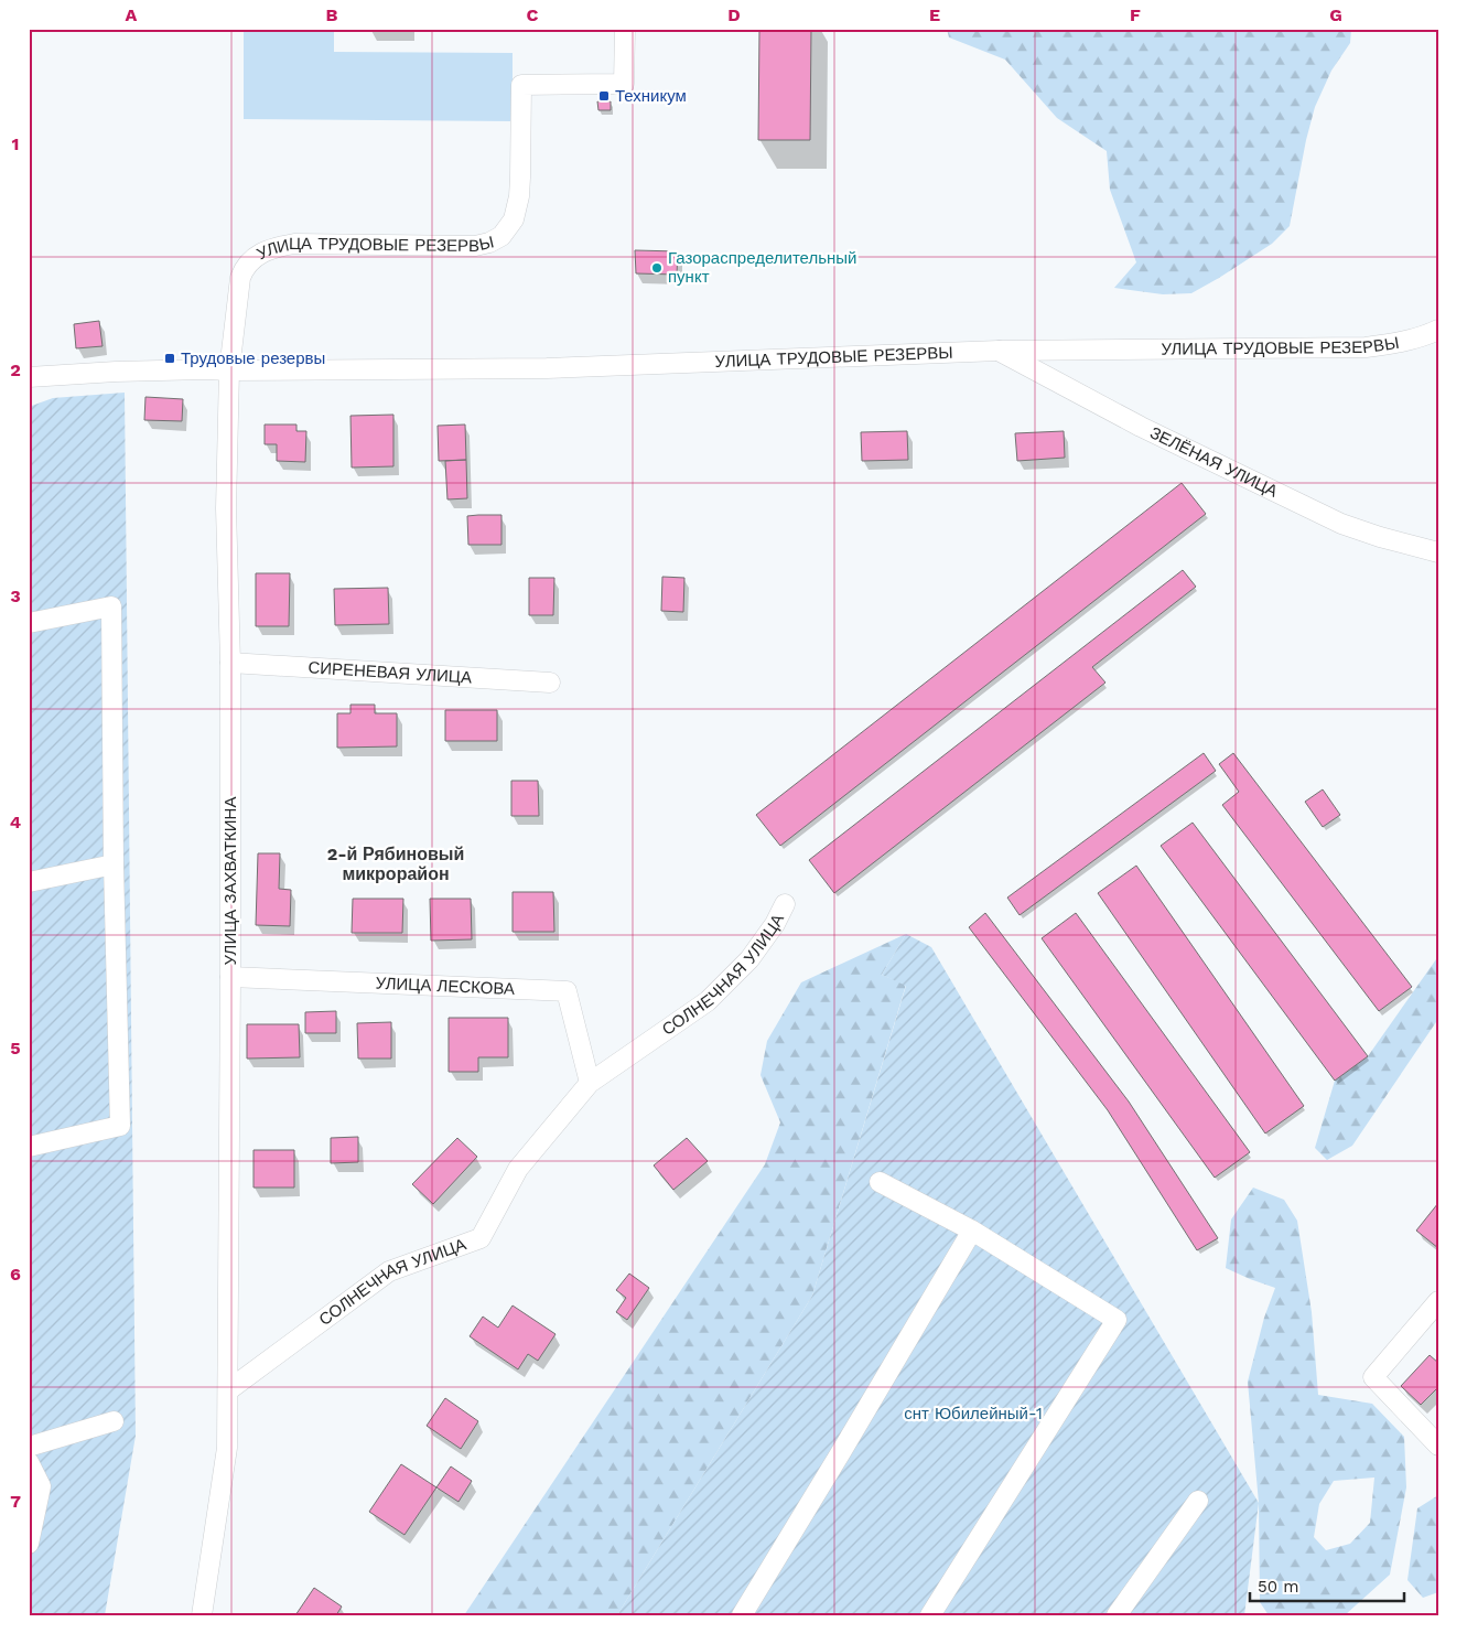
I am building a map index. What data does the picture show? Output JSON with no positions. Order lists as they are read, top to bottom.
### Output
{
  "streets": {
    "street": [
      "УЛИЦА ТРУДОВЫЕ РЕЗЕРВЫ",
      "ЗЕЛЁНАЯ УЛИЦА",
      "СИРЕНЕВАЯ УЛИЦА",
      "УЛИЦА ЗАХВАТКИНА",
      "СОЛНЕЧНАЯ УЛИЦА",
      "УЛИЦА ЛЕСКОВА"
    ]
  },
  "crossings": [
    ["УЛИЦА ТРУДОВЫЕ РЕЗЕРВЫ", "ЗЕЛЁНАЯ УЛИЦА"],
    ["УЛИЦА ТРУДОВЫЕ РЕЗЕРВЫ", "УЛИЦА ЗАХВАТКИНА"],
    ["СИРЕНЕВАЯ УЛИЦА", "УЛИЦА ЗАХВАТКИНА"],
    ["УЛИЦА ЗАХВАТКИНА", "СОЛНЕЧНАЯ УЛИЦА"],
    ["УЛИЦА ЗАХВАТКИНА", "УЛИЦА ЛЕСКОВА"],
    ["СОЛНЕЧНАЯ УЛИЦА", "УЛИЦА ЛЕСКОВА"]
  ],
  "districts": ["2-й Рябиновый микрорайон"],
  "parks": ["снт Юбилейный-1"],
  "places": {
    "transit": ["Техникум", "Трудовые резервы"],
    "other": ["Газораспределительный пункт"]
  },
  "scale_bar": "50 m",
  "grid": {
    "columns": [
      "A",
      "B",
      "C",
      "D",
      "E",
      "F",
      "G"
    ],
    "rows": [
      "1",
      "2",
      "3",
      "4",
      "5",
      "6",
      "7"
    ]
  }
}
